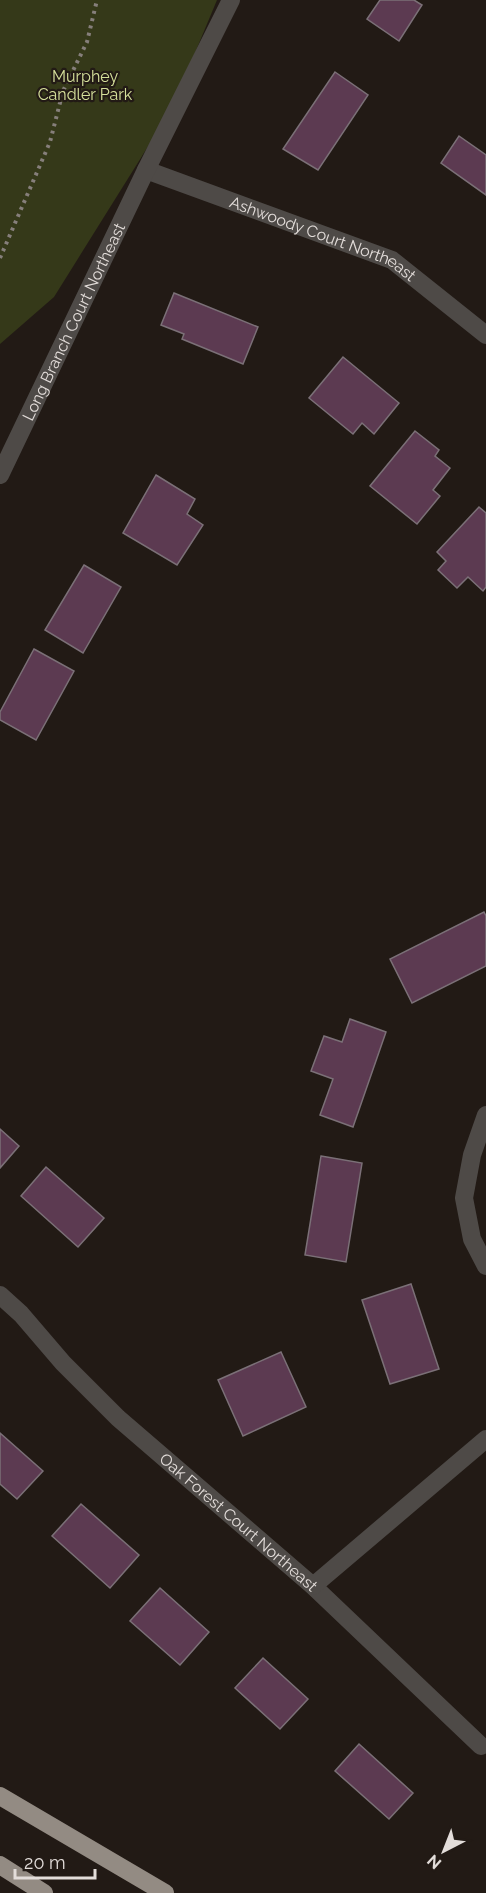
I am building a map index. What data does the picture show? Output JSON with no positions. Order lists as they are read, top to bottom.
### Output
{
  "streets": {
    "street": ["Ashwoody Court Northeast", "Long Branch Court Northeast", "Oak Forest Court Northeast"]
  },
  "crossings": [
    ["Ashwoody Court Northeast", "Long Branch Court Northeast"]
  ],
  "parks": ["Murphey Candler Park"],
  "scale_bar": "20 m",
  "north": "bottom left"
}
